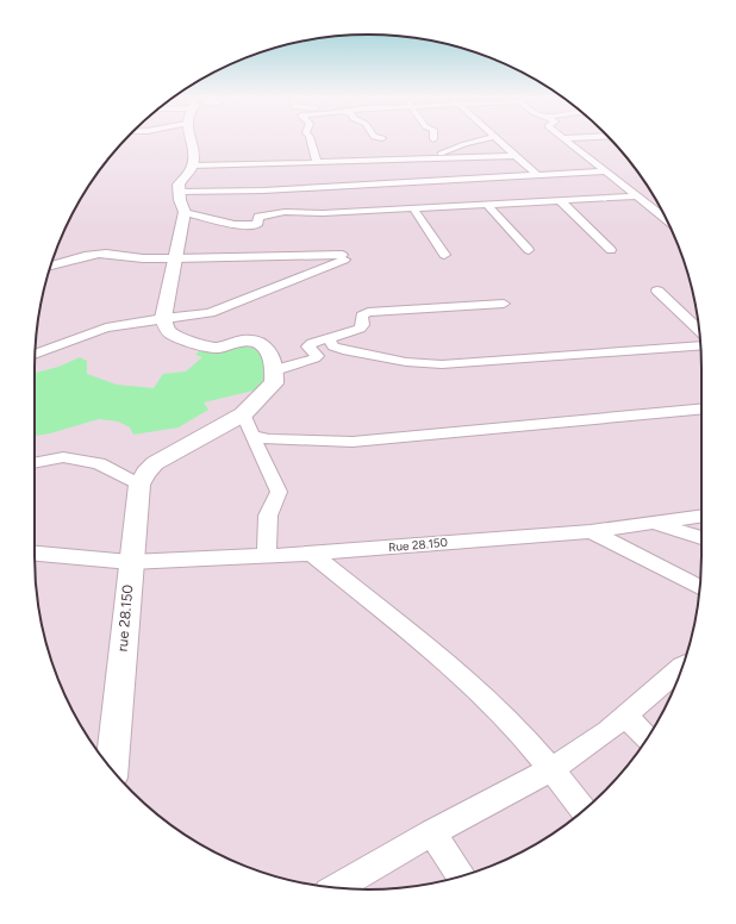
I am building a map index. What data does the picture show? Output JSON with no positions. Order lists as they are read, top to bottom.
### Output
{
  "streets": {
    "street": ["Rue 28.150", "rue 28.150"]
  },
  "crossings": [
    ["Rue 28.150", "rue 28.150"]
  ]
}
